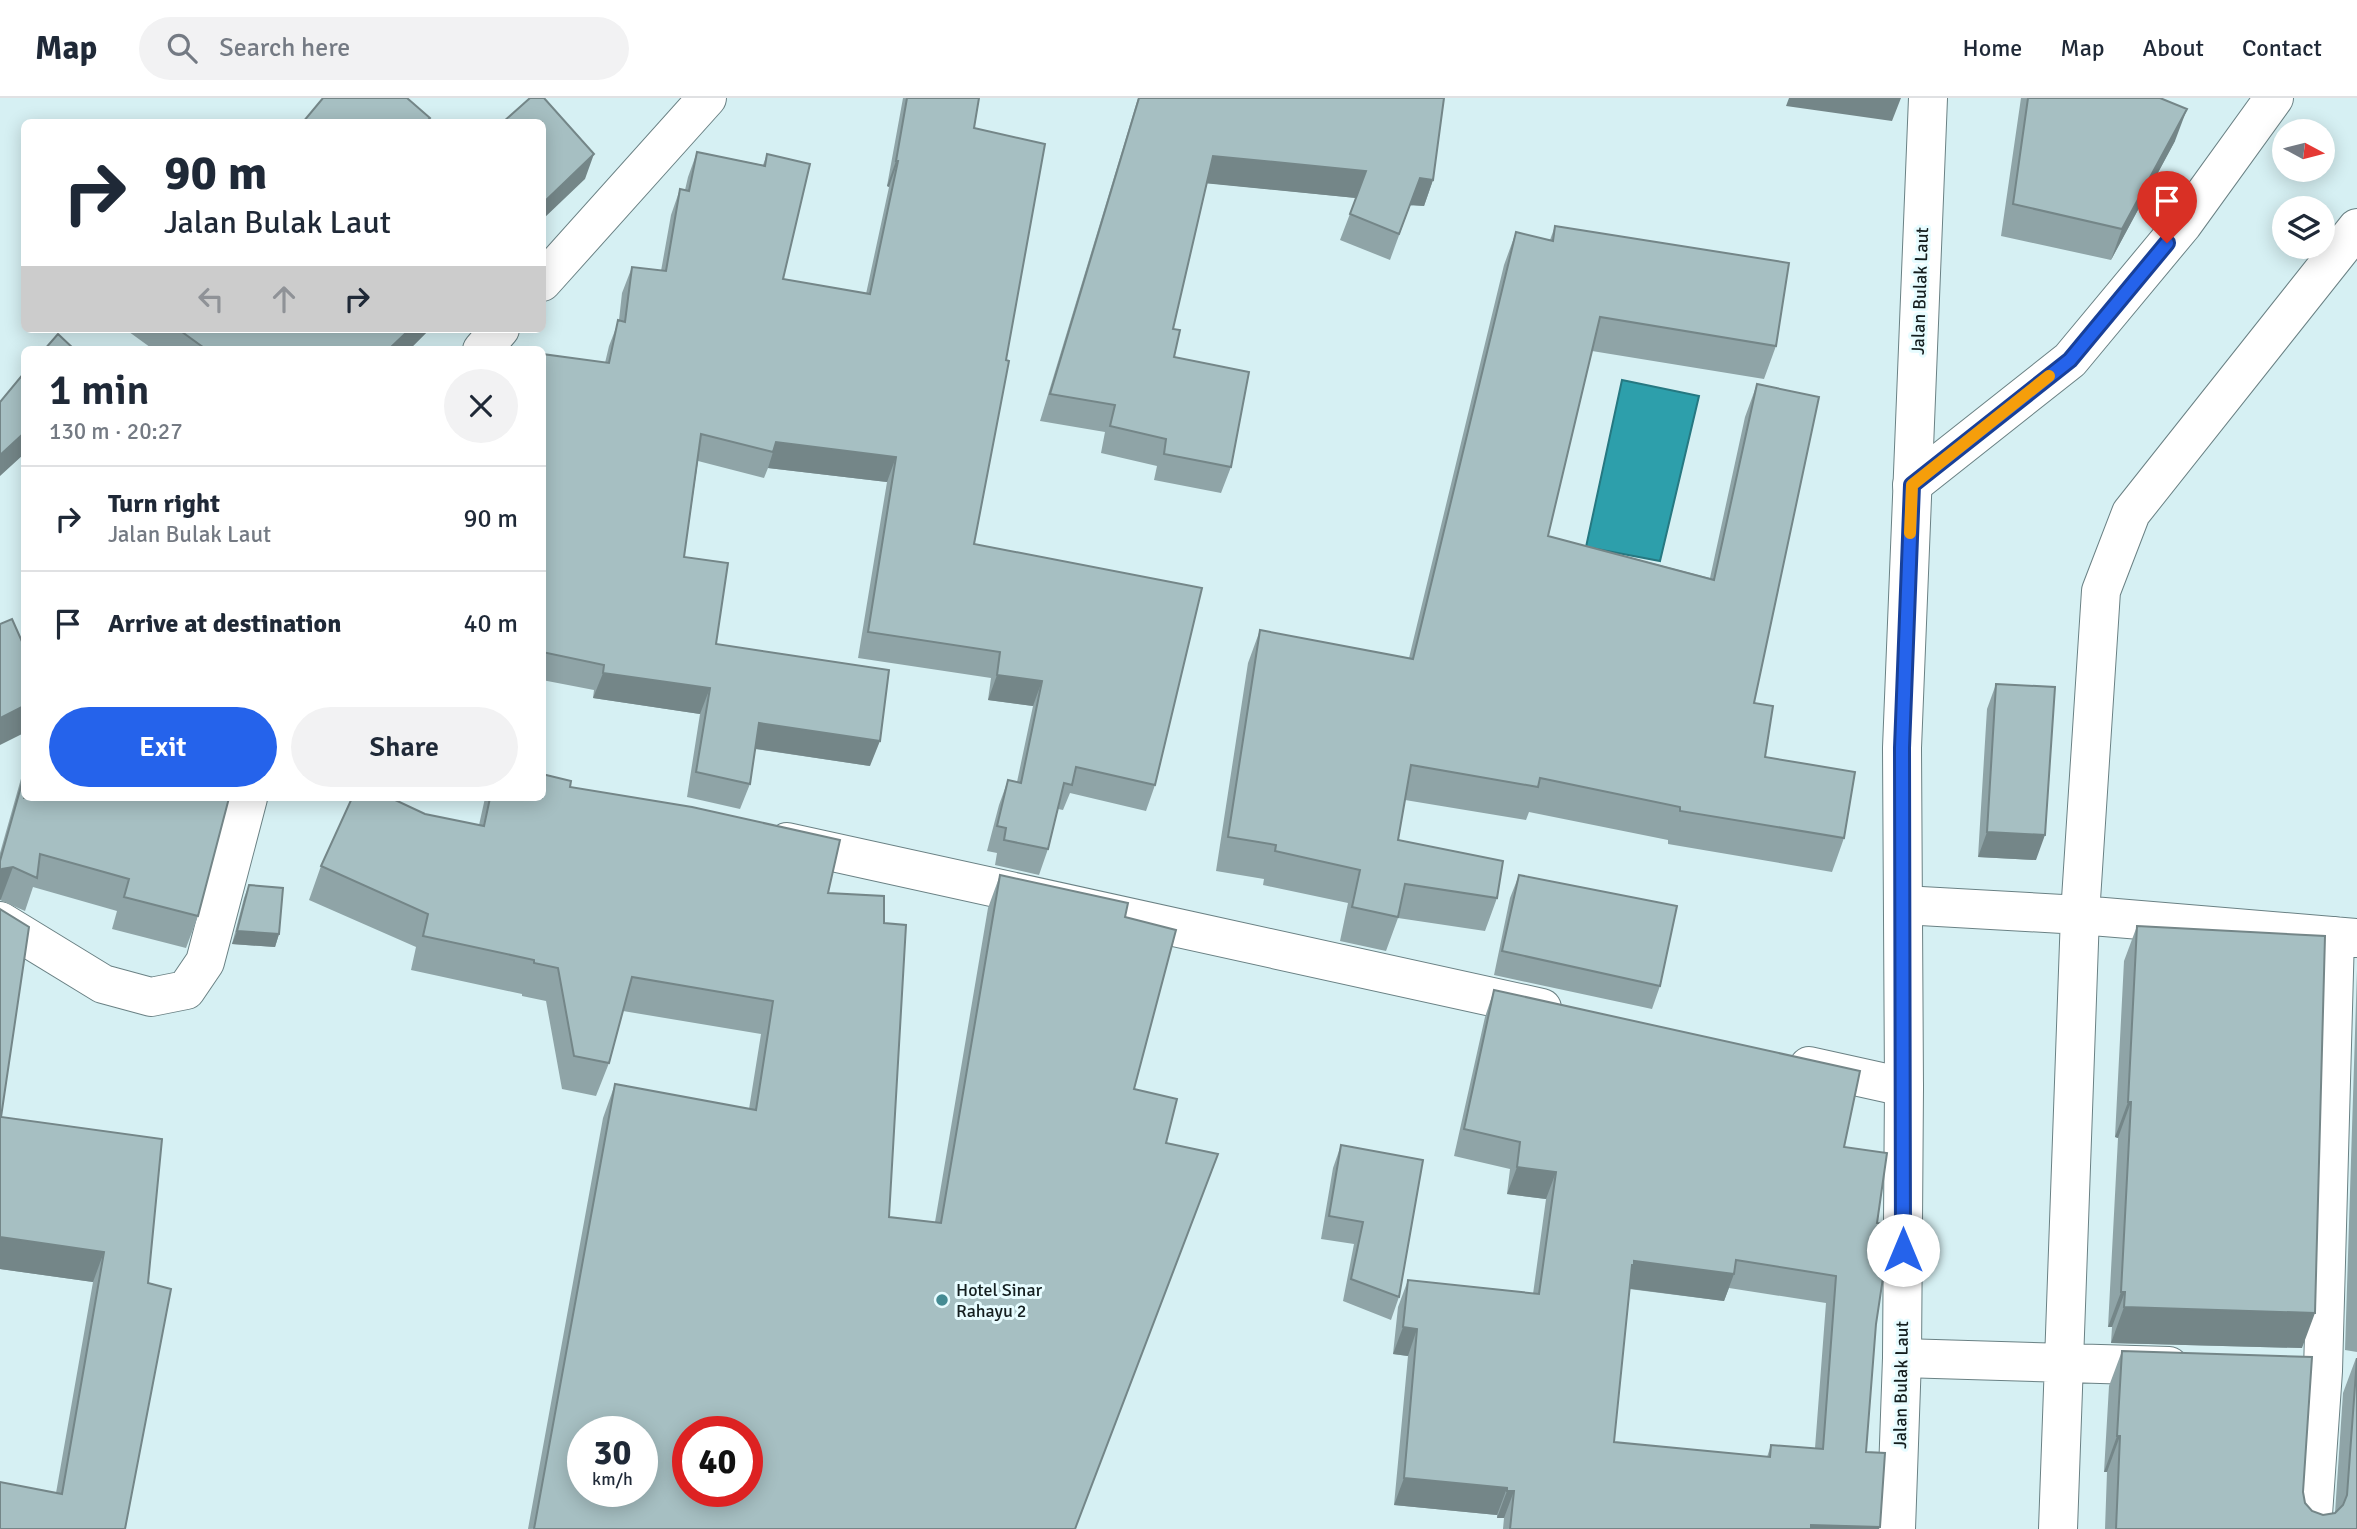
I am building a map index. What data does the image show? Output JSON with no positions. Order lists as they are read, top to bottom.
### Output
{
  "streets": {
    "street": ["Jalan Bulak Laut"]
  },
  "places": ["Hotel Sinar Rahayu 2"],
  "north": "right",
  "page": {
    "header": "Map",
    "search": "Search here",
    "nav": [
      "Home",
      "Map",
      "About",
      "Contact"
    ],
    "turn": ["90 m", "Jalan Bulak Laut"],
    "heading": ["1 min", "130 m · 20:27"],
    "list": [
      {
        "name": "Turn right",
        "note": "Jalan Bulak Laut",
        "value": "90 m"
      },
      {
        "name": "Arrive at destination",
        "value": "40 m"
      }
    ],
    "buttons": ["Exit", "Share"],
    "speed": "30 km/h",
    "limit": "40"
  }
}
